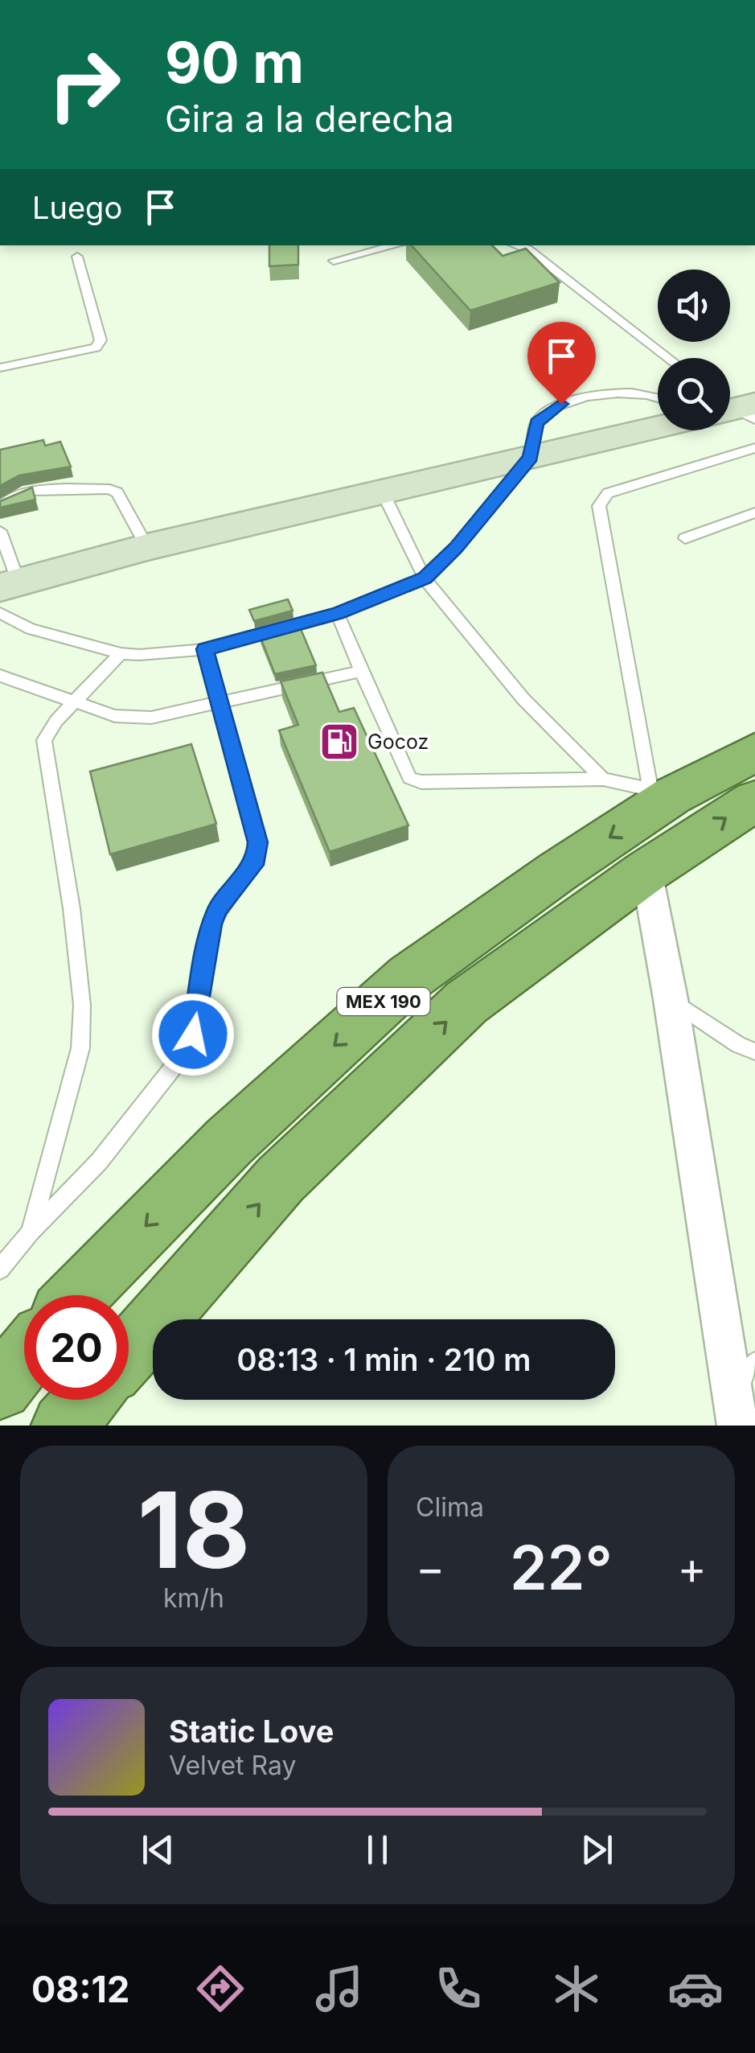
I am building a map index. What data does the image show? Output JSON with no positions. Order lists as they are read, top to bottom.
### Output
{
  "streets": {
    "highway": ["MEX 190"]
  },
  "places": {
    "fuel station": ["Gocoz"]
  },
  "page": {
    "turn": ["90 m", "Gira a la derecha"],
    "then": "Luego",
    "limit": "20",
    "trip": "08:13 · 1 min · 210 m",
    "tile": [
      ["18", "km/h"],
      "Clima"
    ],
    "heat": ["−", "22°", "+"],
    "song": ["Static Love", "Velvet Ray"],
    "tabs": "08:12"
  }
}
